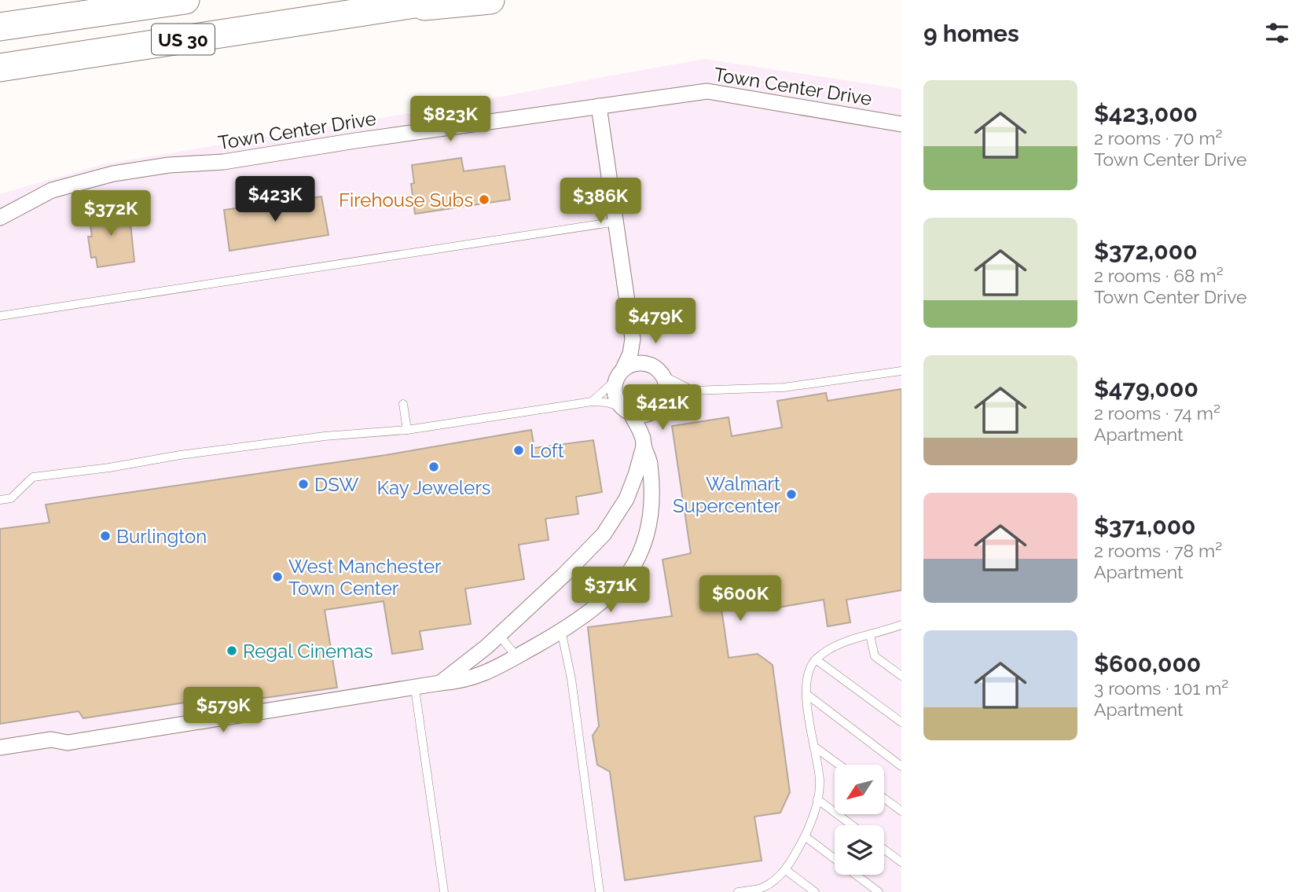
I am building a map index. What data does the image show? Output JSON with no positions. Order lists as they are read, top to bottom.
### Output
{
  "streets": {
    "highway": ["US 30"],
    "street": ["Town Center Drive"]
  },
  "places": [
    "Firehouse Subs",
    "Loft",
    "Kay Jewelers",
    "DSW",
    "Walmart Supercenter",
    "Burlington",
    "West Manchester Town Center",
    "Regal Cinemas"
  ],
  "north": "bottom left",
  "page": {
    "heading": "9 homes",
    "list": [
      {
        "name": "$423,000",
        "note": "2 rooms · 70 m² · Town Center Drive"
      },
      {
        "name": "$372,000",
        "note": "2 rooms · 68 m² · Town Center Drive"
      },
      {
        "name": "$479,000",
        "note": "2 rooms · 74 m² · Apartment"
      },
      {
        "name": "$371,000",
        "note": "2 rooms · 78 m² · Apartment"
      },
      {
        "name": "$600,000",
        "note": "3 rooms · 101 m² · Apartment"
      }
    ],
    "price": [
      "$823K",
      "$423K",
      "$386K",
      "$372K",
      "$479K",
      "$421K",
      "$371K",
      "$600K",
      "$579K"
    ]
  }
}
